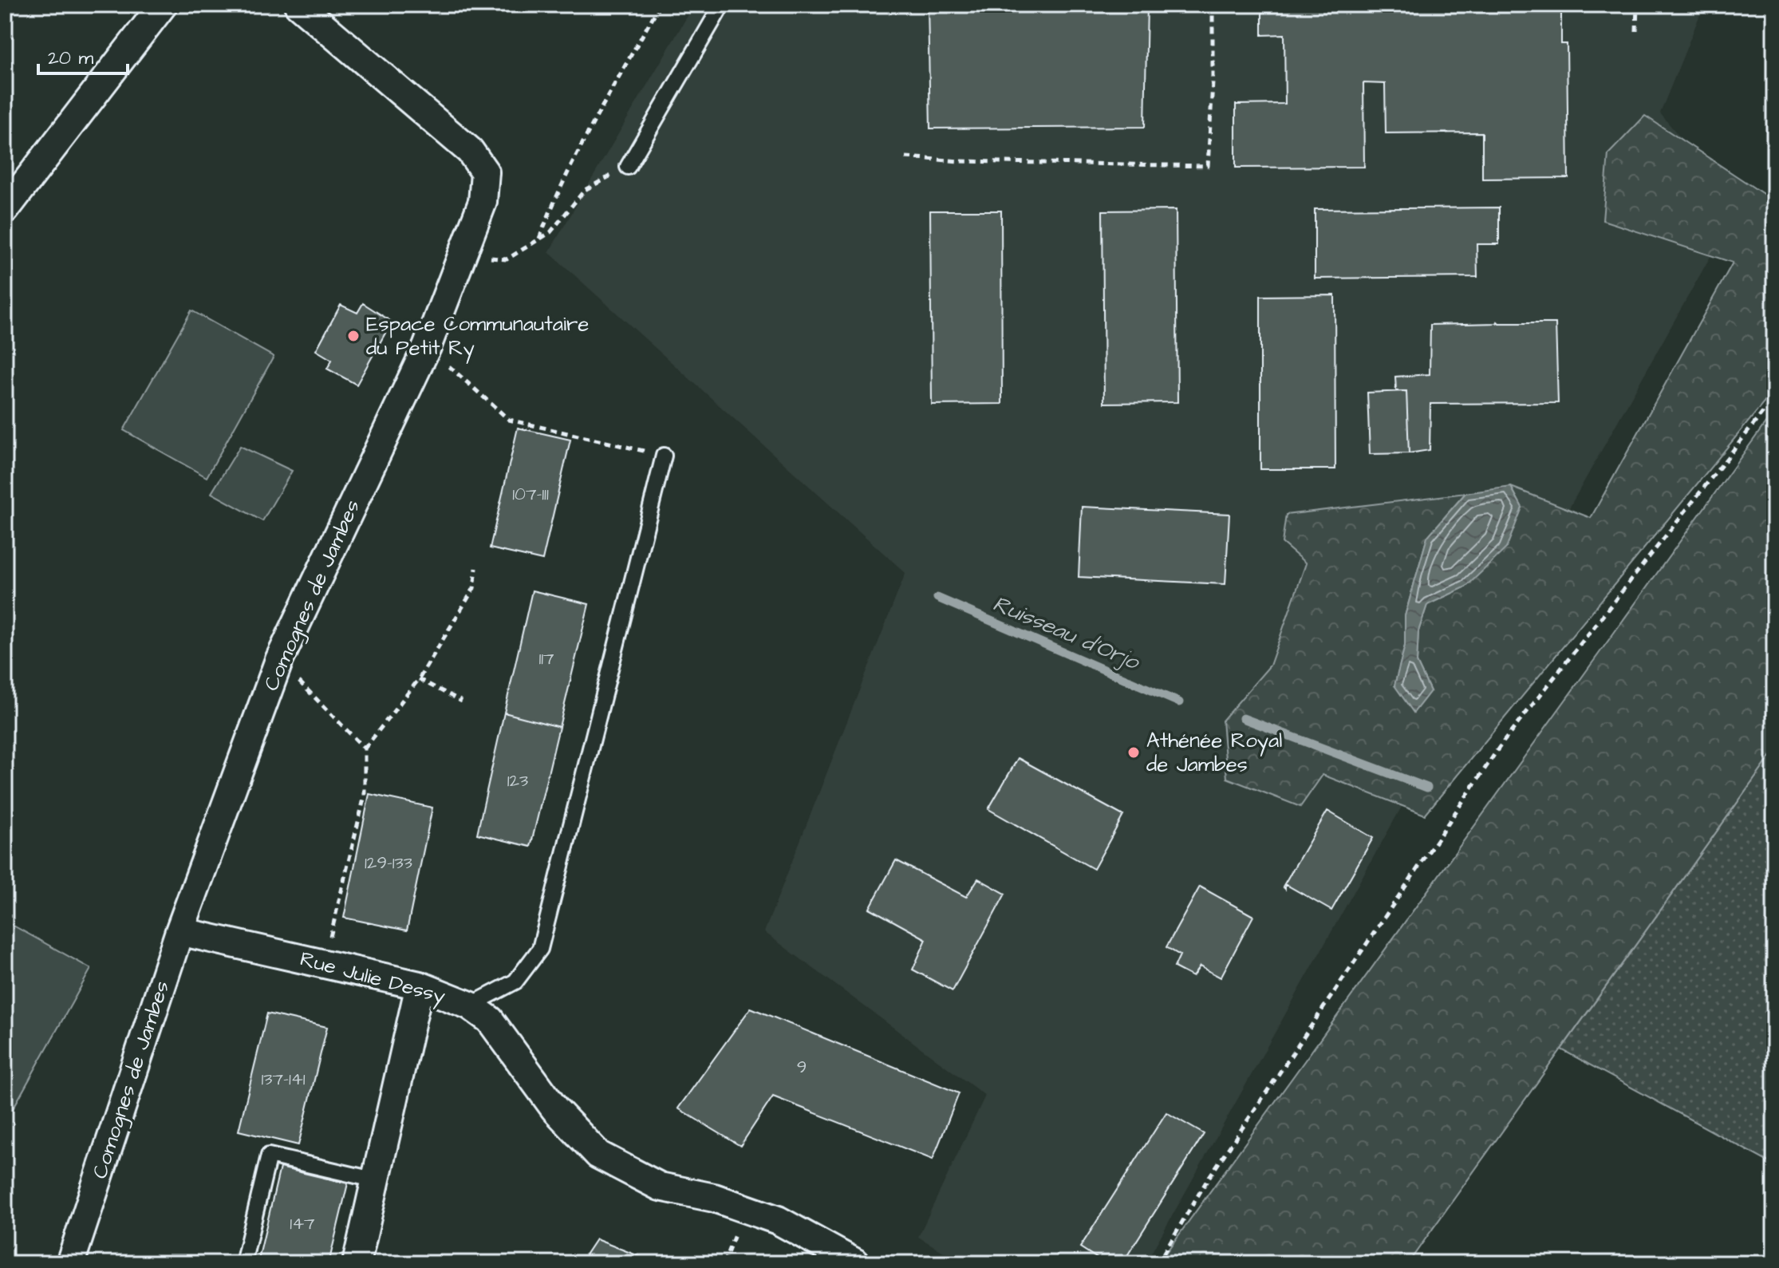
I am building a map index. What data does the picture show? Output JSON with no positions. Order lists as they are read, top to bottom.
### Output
{
  "streets": {
    "street": ["Comognes de Jambes", "Rue Julie Dessy"]
  },
  "crossings": [
    ["Comognes de Jambes", "Rue Julie Dessy"]
  ],
  "water": ["Ruisseau d'Orjo"],
  "places": ["Espace Communautaire du Petit Ry", "Athénée Royal de Jambes"],
  "house_numbers": [
    "107-111",
    "117",
    "123",
    "129-133",
    "9",
    "137-141",
    "147"
  ],
  "scale_bar": "20 m"
}
